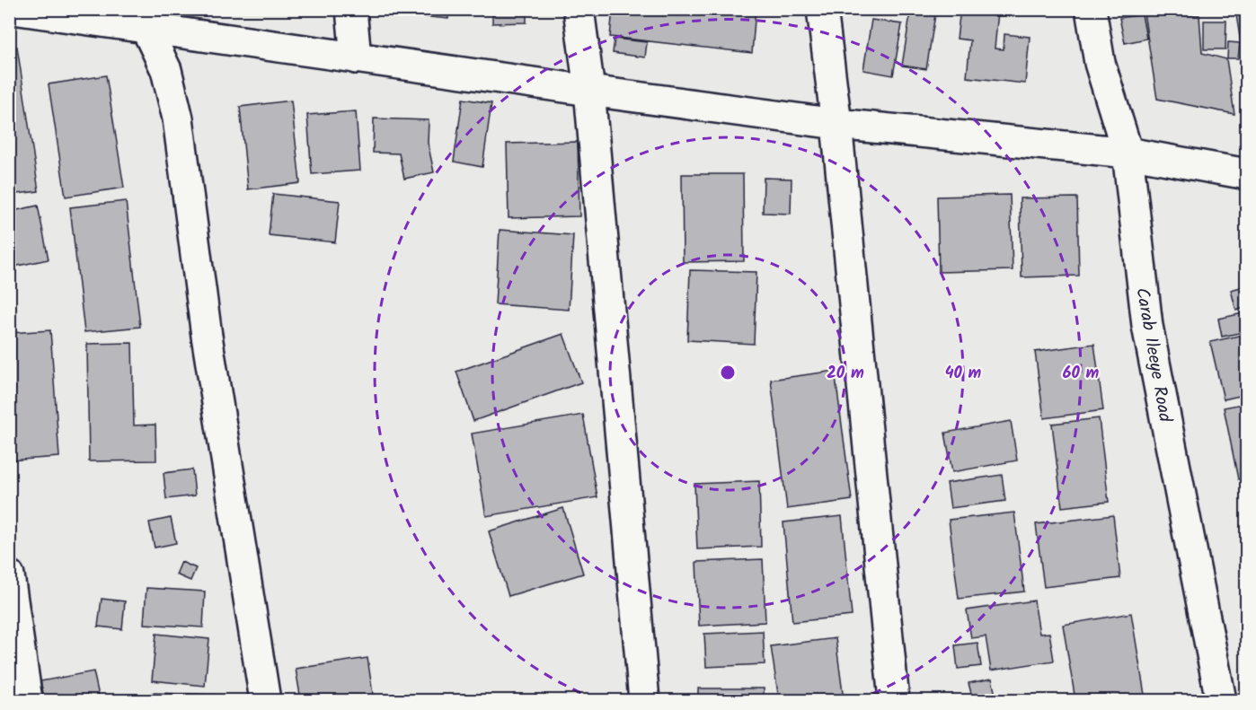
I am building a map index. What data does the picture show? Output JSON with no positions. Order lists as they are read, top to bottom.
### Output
{
  "streets": {
    "street": ["Carab Ileeye Road"]
  },
  "rings": ["20 m", "40 m", "60 m"]
}
